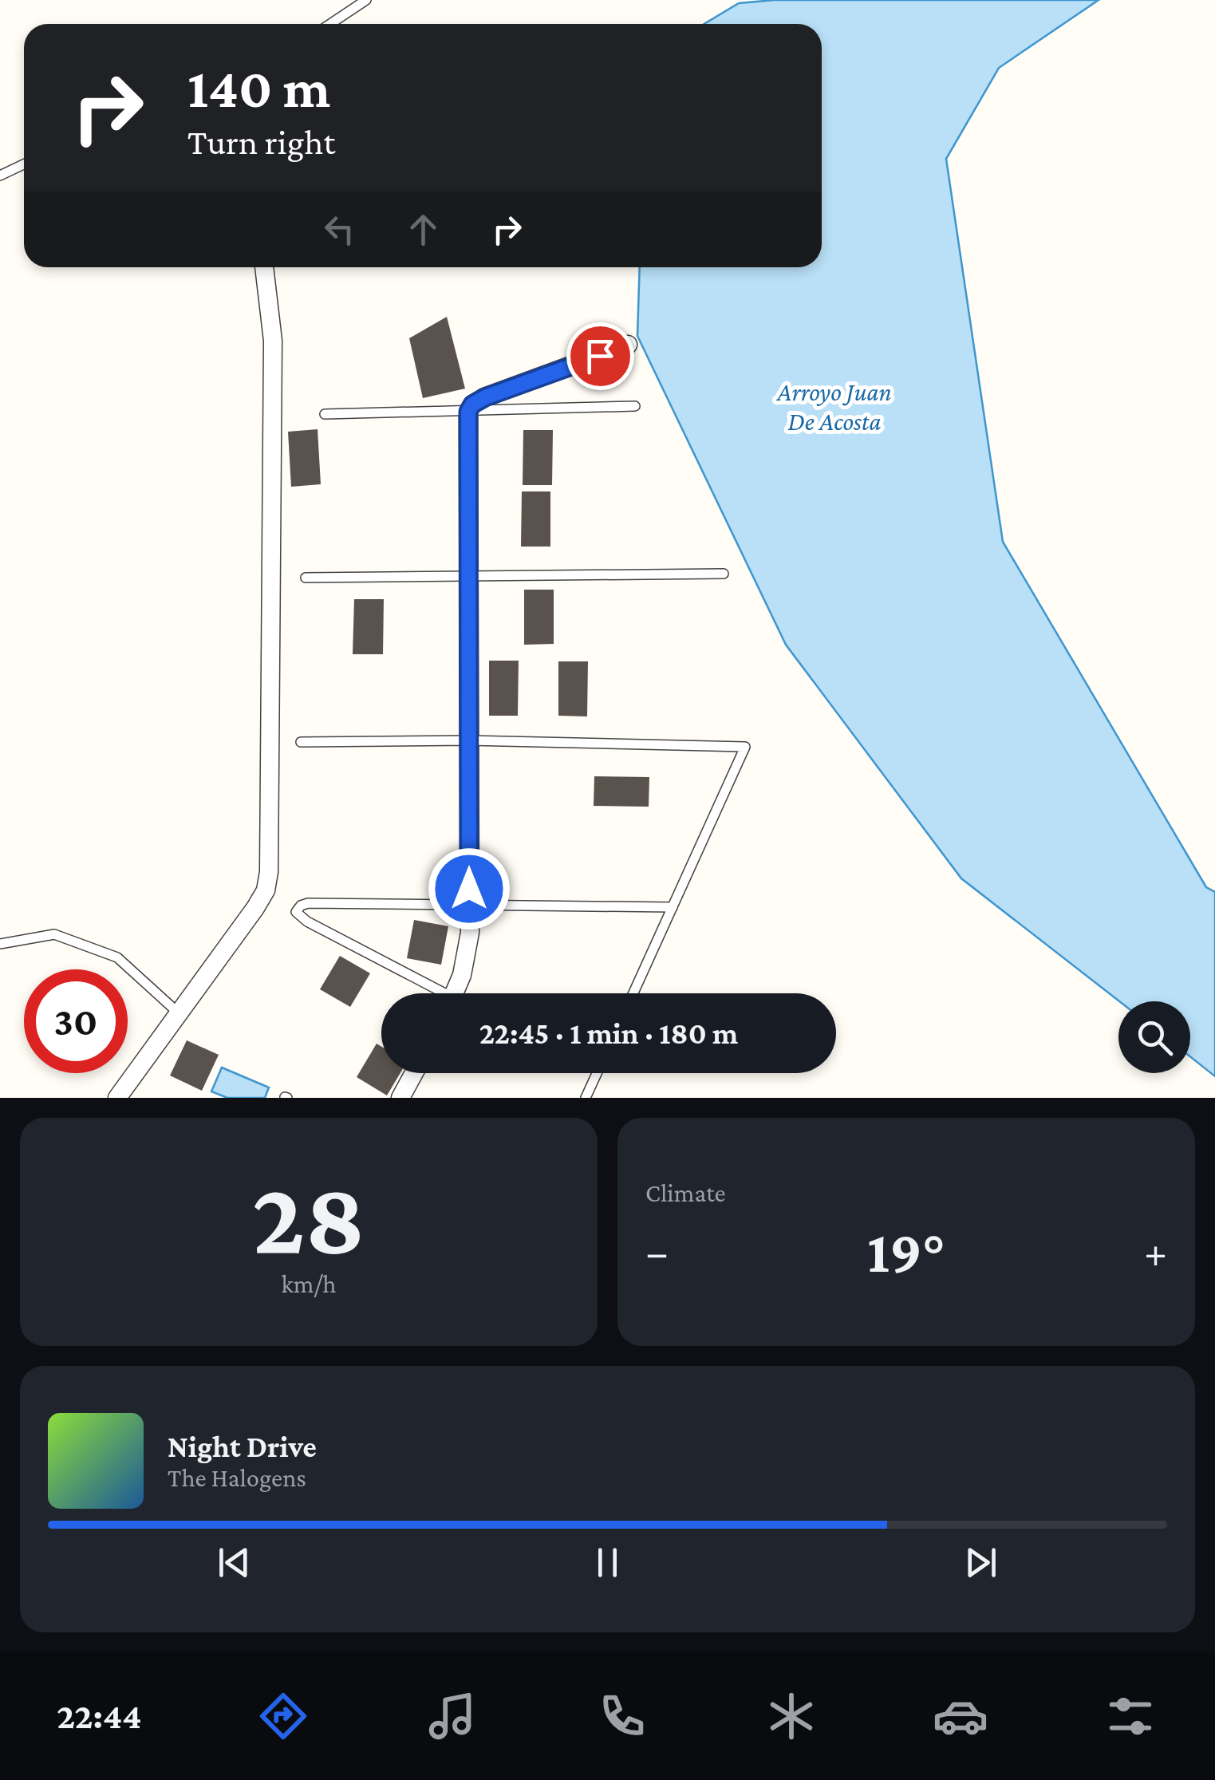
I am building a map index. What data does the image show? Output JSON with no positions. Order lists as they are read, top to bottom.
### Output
{
  "water": ["Arroyo Juan De Acosta"],
  "page": {
    "turn": ["140 m", "Turn right"],
    "limit": "30",
    "trip": "22:45 · 1 min · 180 m",
    "tile": [
      ["28", "km/h"],
      "Climate"
    ],
    "heat": ["−", "19°", "+"],
    "song": ["Night Drive", "The Halogens"],
    "tabs": "22:44"
  }
}
